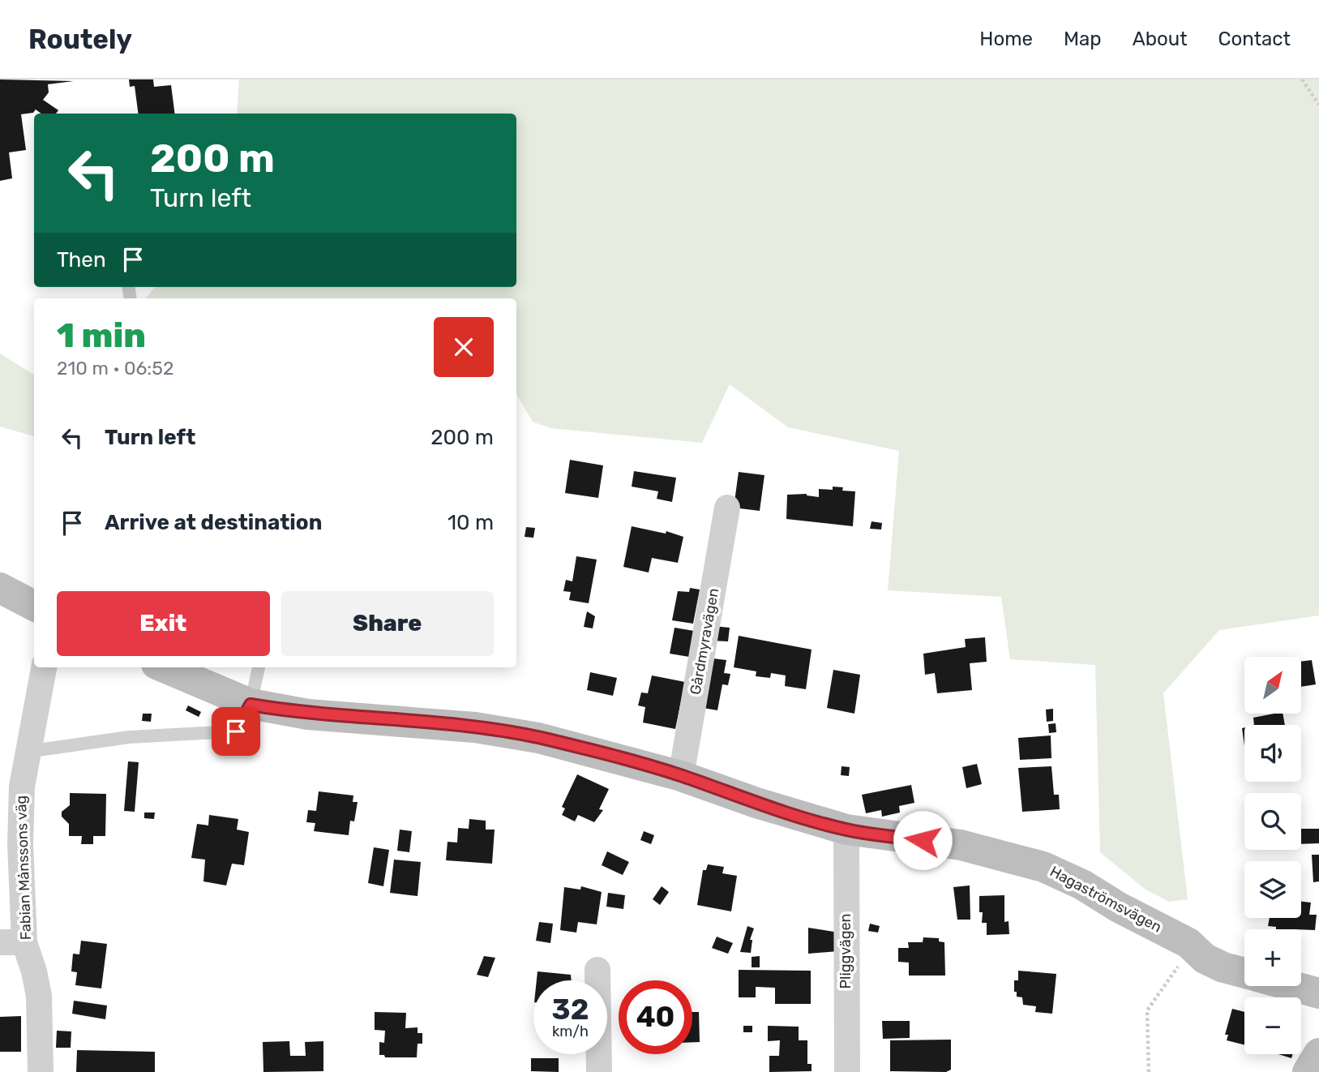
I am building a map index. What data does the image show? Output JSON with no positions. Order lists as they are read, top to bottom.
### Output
{
  "streets": {
    "street": [
      "Gårdmyravägen",
      "Fabian Månssons väg",
      "Hagaströmsvägen",
      "Pliggvägen"
    ]
  },
  "crossings": [
    ["Gårdmyravägen", "Hagaströmsvägen"],
    ["Hagaströmsvägen", "Pliggvägen"]
  ],
  "north": "top right",
  "page": {
    "header": "Routely",
    "nav": [
      "Home",
      "Map",
      "About",
      "Contact"
    ],
    "turn": ["200 m", "Turn left"],
    "then": "Then",
    "heading": ["1 min", "210 m · 06:52"],
    "list": [
      {
        "name": "Turn left",
        "value": "200 m"
      },
      {
        "name": "Arrive at destination",
        "value": "10 m"
      }
    ],
    "buttons": ["Exit", "Share"],
    "map_buttons": ["+", "−"],
    "speed": "32 km/h",
    "limit": "40"
  }
}
